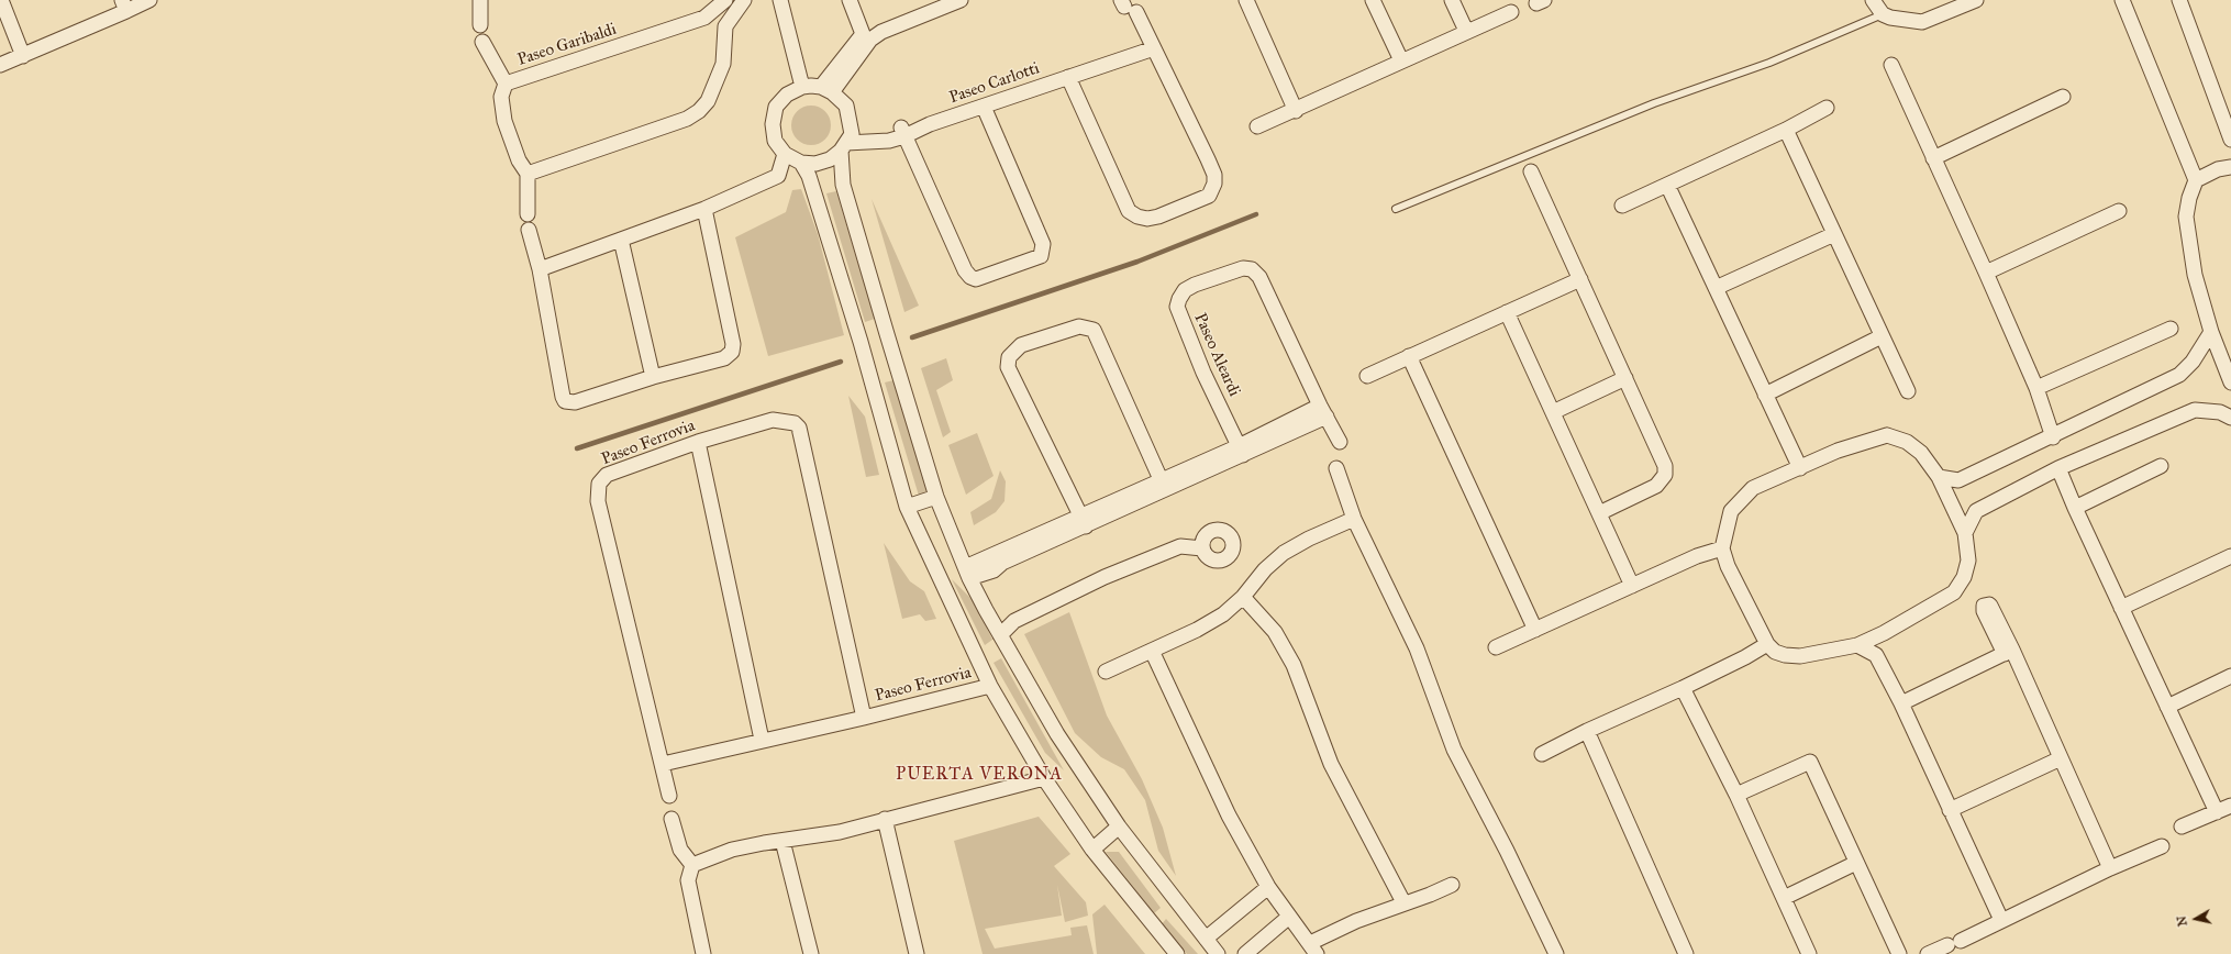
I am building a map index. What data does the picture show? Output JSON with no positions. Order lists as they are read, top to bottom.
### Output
{
  "streets": {
    "street": [
      "Paseo Garibaldi",
      "Paseo Carlotti",
      "Paseo Aleardi",
      "Paseo Ferrovia"
    ]
  },
  "districts": ["PUERTA VERONA"],
  "north": "left"
}
